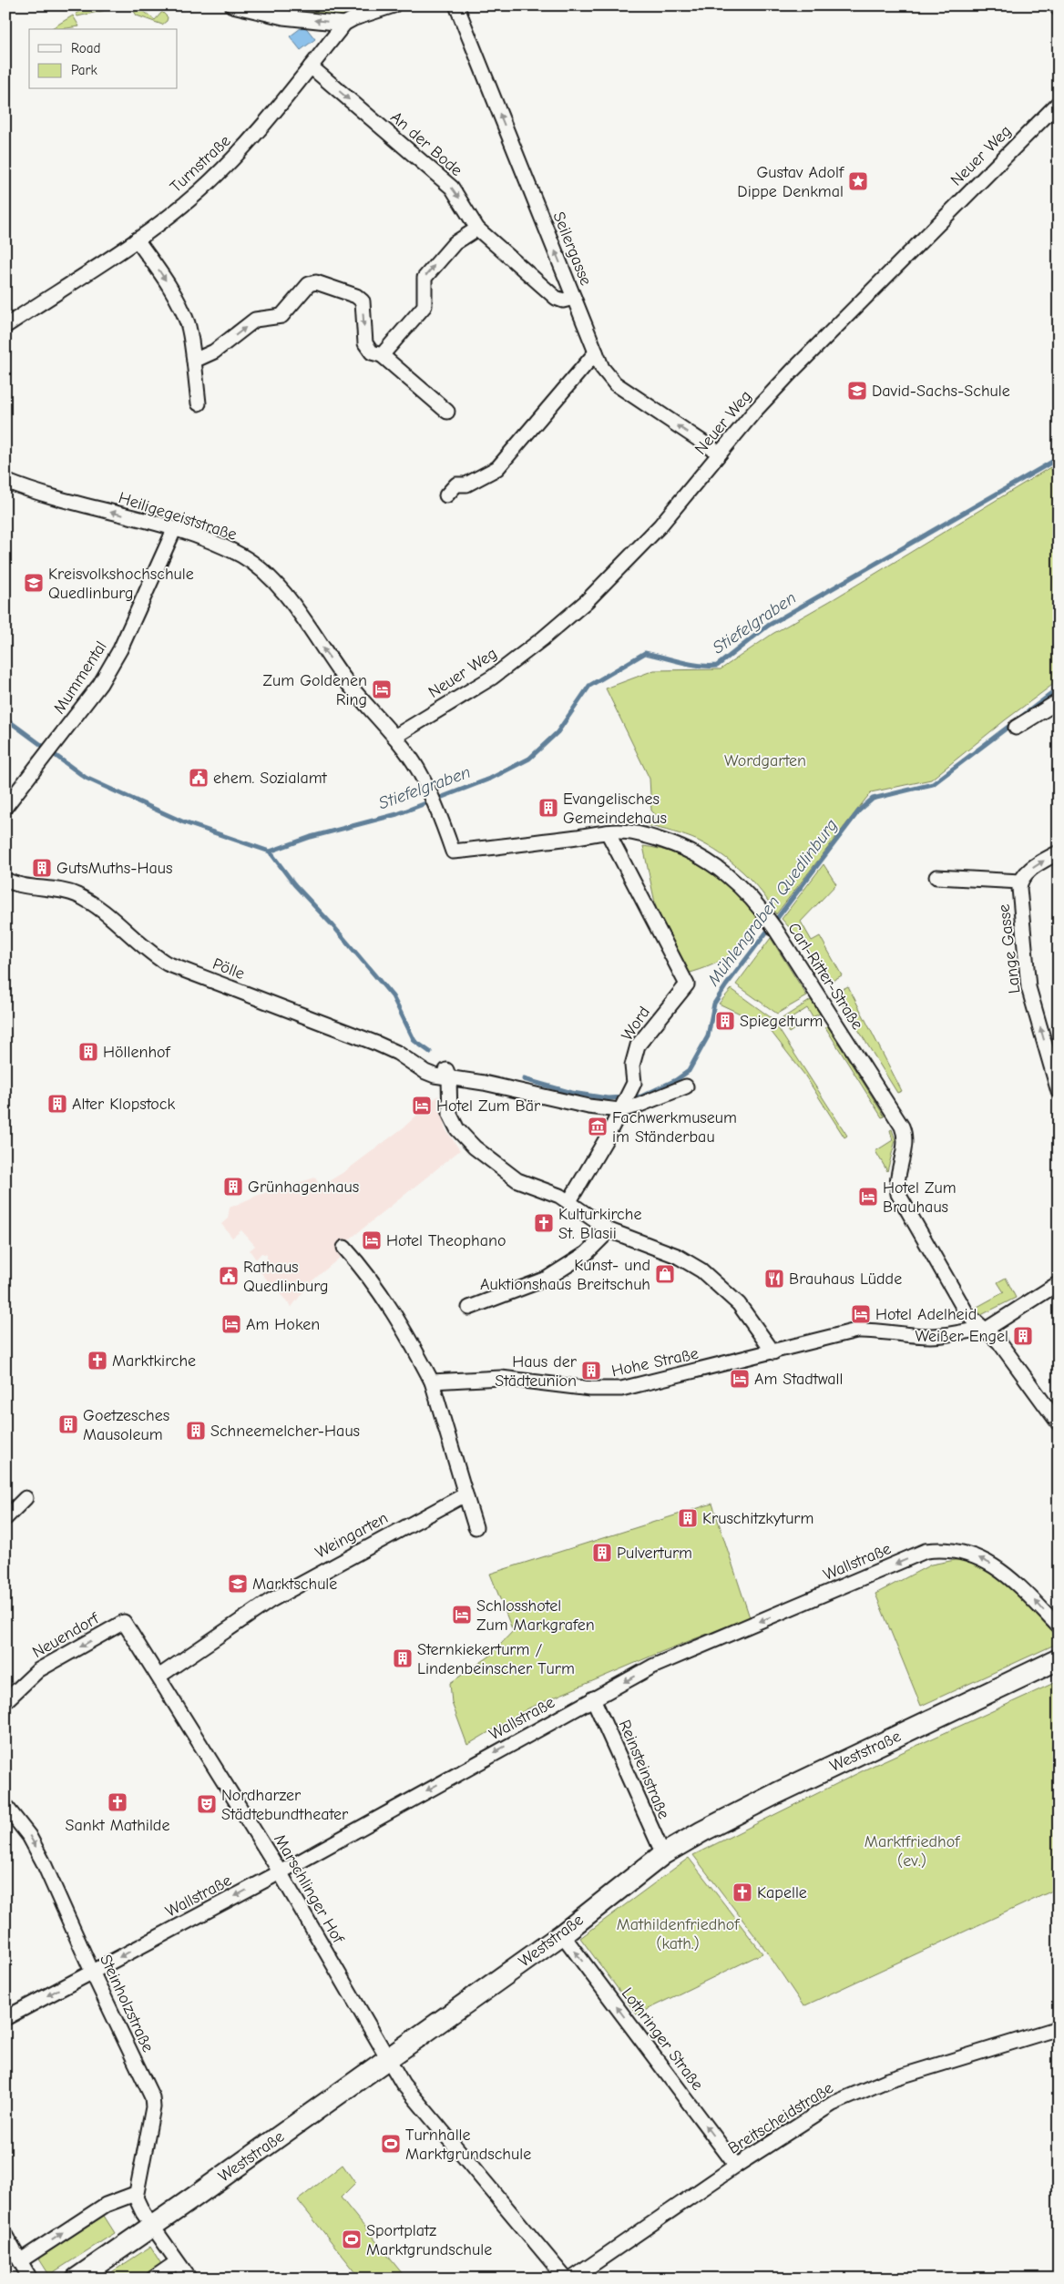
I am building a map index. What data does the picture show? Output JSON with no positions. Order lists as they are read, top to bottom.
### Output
{
  "streets": {
    "main road": ["Weststraße"],
    "street": [
      "An der Bode",
      "Neuer Weg",
      "Turnstraße",
      "Seilergasse",
      "Heiligegeiststraße",
      "Mummental",
      "Lange Gasse",
      "Pölle",
      "Carl-Ritter-Straße",
      "Word",
      "Hohe Straße",
      "Weingarten",
      "Wallstraße",
      "Neuendorf",
      "Reinsteinstraße",
      "Marschlinger Hof",
      "Steinholzstraße",
      "Lothringer Straße",
      "Breitscheidstraße"
    ]
  },
  "crossings": [
    ["An der Bode", "Turnstraße"],
    ["An der Bode", "Seilergasse"],
    ["Neuer Weg", "Seilergasse"],
    ["Neuer Weg", "Heiligegeiststraße"],
    ["Heiligegeiststraße", "Mummental"],
    ["Heiligegeiststraße", "Carl-Ritter-Straße"],
    ["Carl-Ritter-Straße", "Word"],
    ["Carl-Ritter-Straße", "Hohe Straße"],
    ["Weingarten", "Marschlinger Hof"],
    ["Wallstraße", "Reinsteinstraße"],
    ["Wallstraße", "Marschlinger Hof"],
    ["Wallstraße", "Steinholzstraße"],
    ["Neuendorf", "Marschlinger Hof"],
    ["Weststraße", "Reinsteinstraße"],
    ["Weststraße", "Marschlinger Hof"],
    ["Weststraße", "Lothringer Straße"],
    ["Lothringer Straße", "Breitscheidstraße"]
  ],
  "one_way": [
    "An der Bode",
    "Seilergasse",
    "Heiligegeiststraße",
    "Lange Gasse",
    "Wallstraße",
    "Neuendorf",
    "Steinholzstraße",
    "Lothringer Straße"
  ],
  "water": ["Stiefelgraben", "Mühlengraben Quedlinburg"],
  "parks": ["Wordgarten", "Marktfriedhof (ev.)", "Mathildenfriedhof (kath.)"],
  "places": {
    "place": ["Gustav Adolf Dippe Denkmal"],
    "school or university": ["David-Sachs-Schule", "Kreisvolkshochschule Quedlinburg", "Marktschule"],
    "hotel": [
      "Zum Goldenen Ring",
      "Hotel Zum Bär",
      "Hotel Zum Brauhaus",
      "Hotel Theophano",
      "Hotel Adelheid",
      "Am Hoken",
      "Am Stadtwall",
      "Schlosshotel Zum Markgrafen"
    ],
    "public building": ["ehem. Sozialamt", "Rathaus Quedlinburg"],
    "building": [
      "Evangelisches Gemeindehaus",
      "GutsMuths-Haus",
      "Spiegelturm",
      "Höllenhof",
      "Alter Klopstock",
      "Grünhagenhaus",
      "Weißer Engel",
      "Haus der Städteunion",
      "Goetzesches Mausoleum",
      "Schneemelcher-Haus",
      "Kruschitzkyturm",
      "Pulverturm",
      "Sternkiekerturm / Lindenbeinscher Turm"
    ],
    "museum": ["Fachwerkmuseum im Ständerbau"],
    "church": [
      "Kulturkirche St. Blasii",
      "Marktkirche",
      "Sankt Mathilde",
      "Kapelle"
    ],
    "shop": ["Kunst- und Auktionshaus Breitschuh"],
    "restaurant": ["Brauhaus Lüdde"],
    "theatre": ["Nordharzer Städtebundtheater"],
    "sports": ["Turnhalle Marktgrundschule", "Sportplatz Marktgrundschule"]
  },
  "legend": ["Road", "Park"]
}
